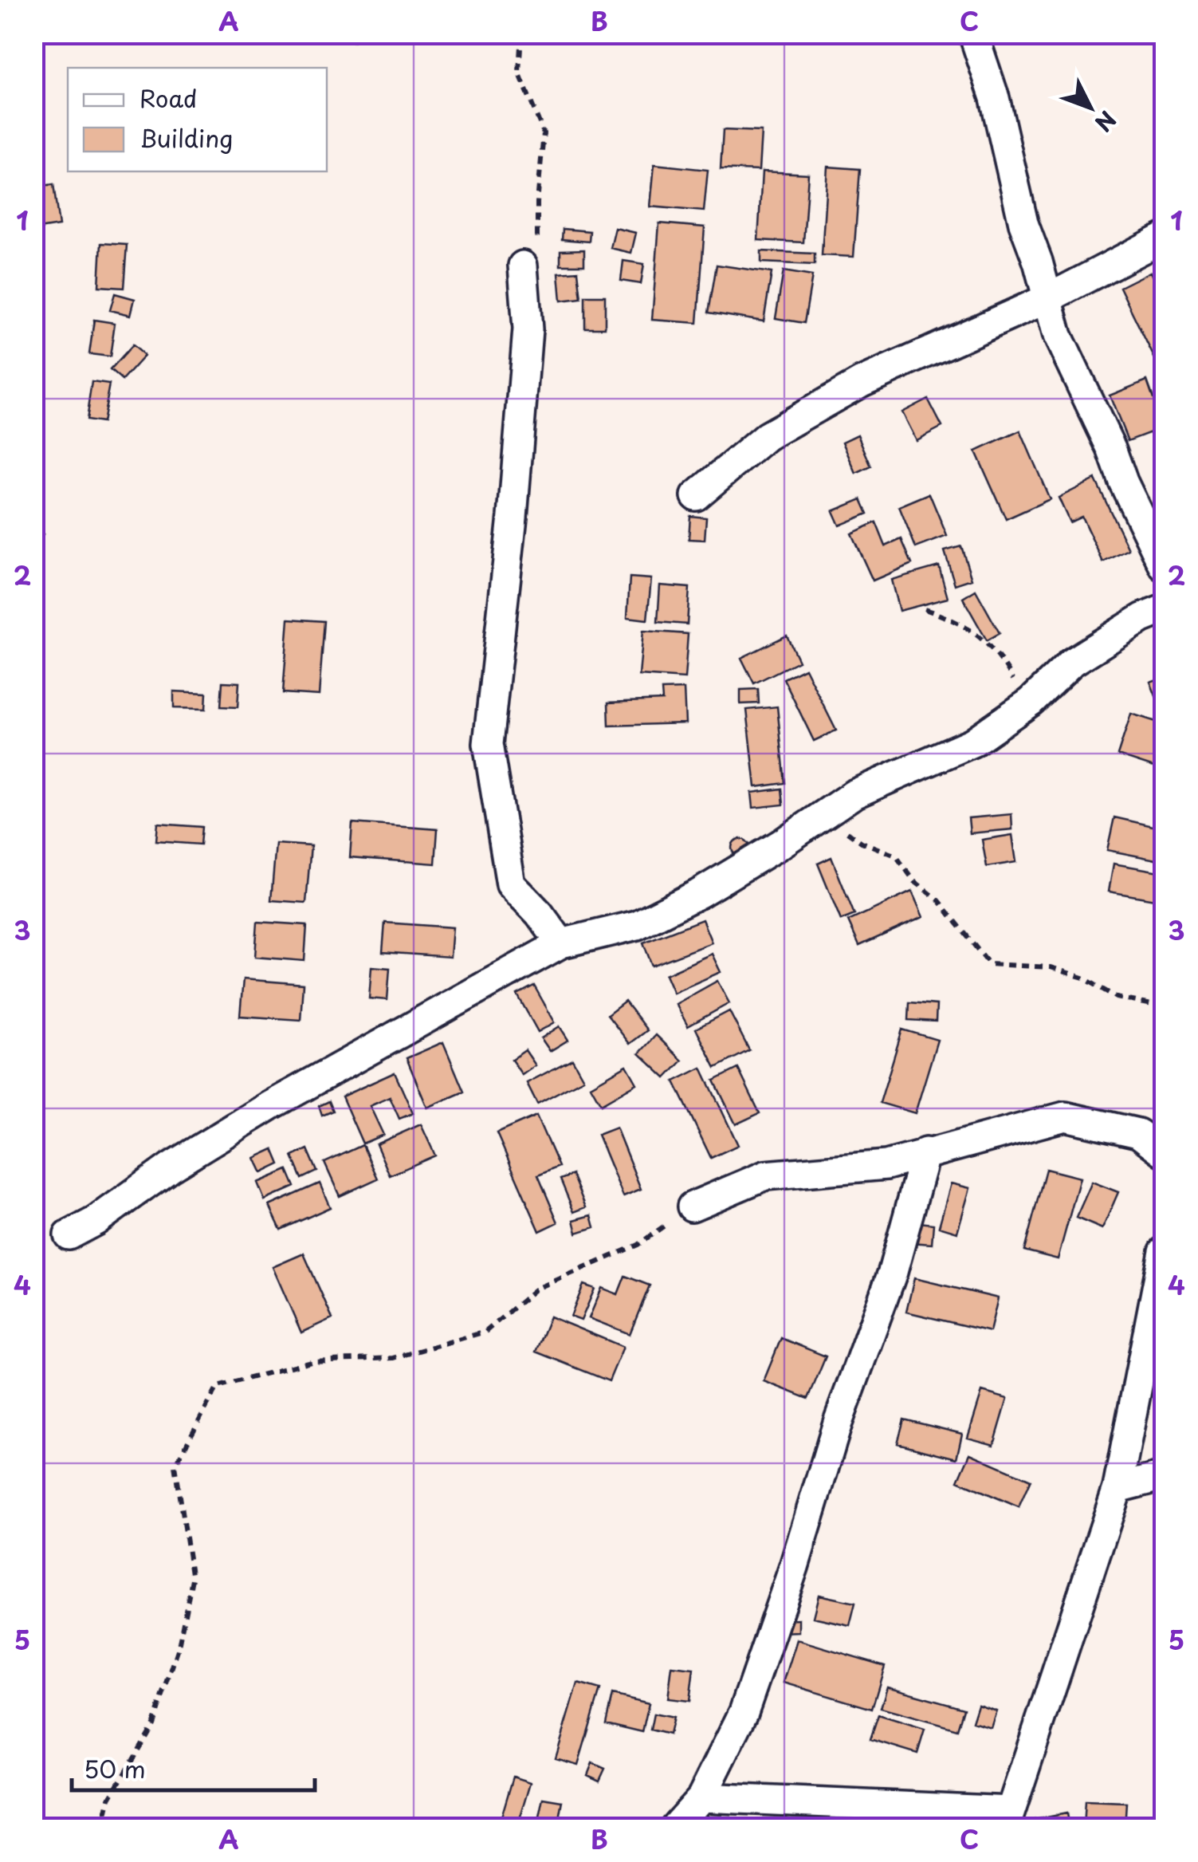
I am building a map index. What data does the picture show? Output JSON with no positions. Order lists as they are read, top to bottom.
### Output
{
  "legend": ["Road", "Building"],
  "scale_bar": "50 m",
  "north": "bottom right",
  "grid": {
    "columns": ["A", "B", "C"],
    "rows": [
      "1",
      "2",
      "3",
      "4",
      "5"
    ]
  }
}
